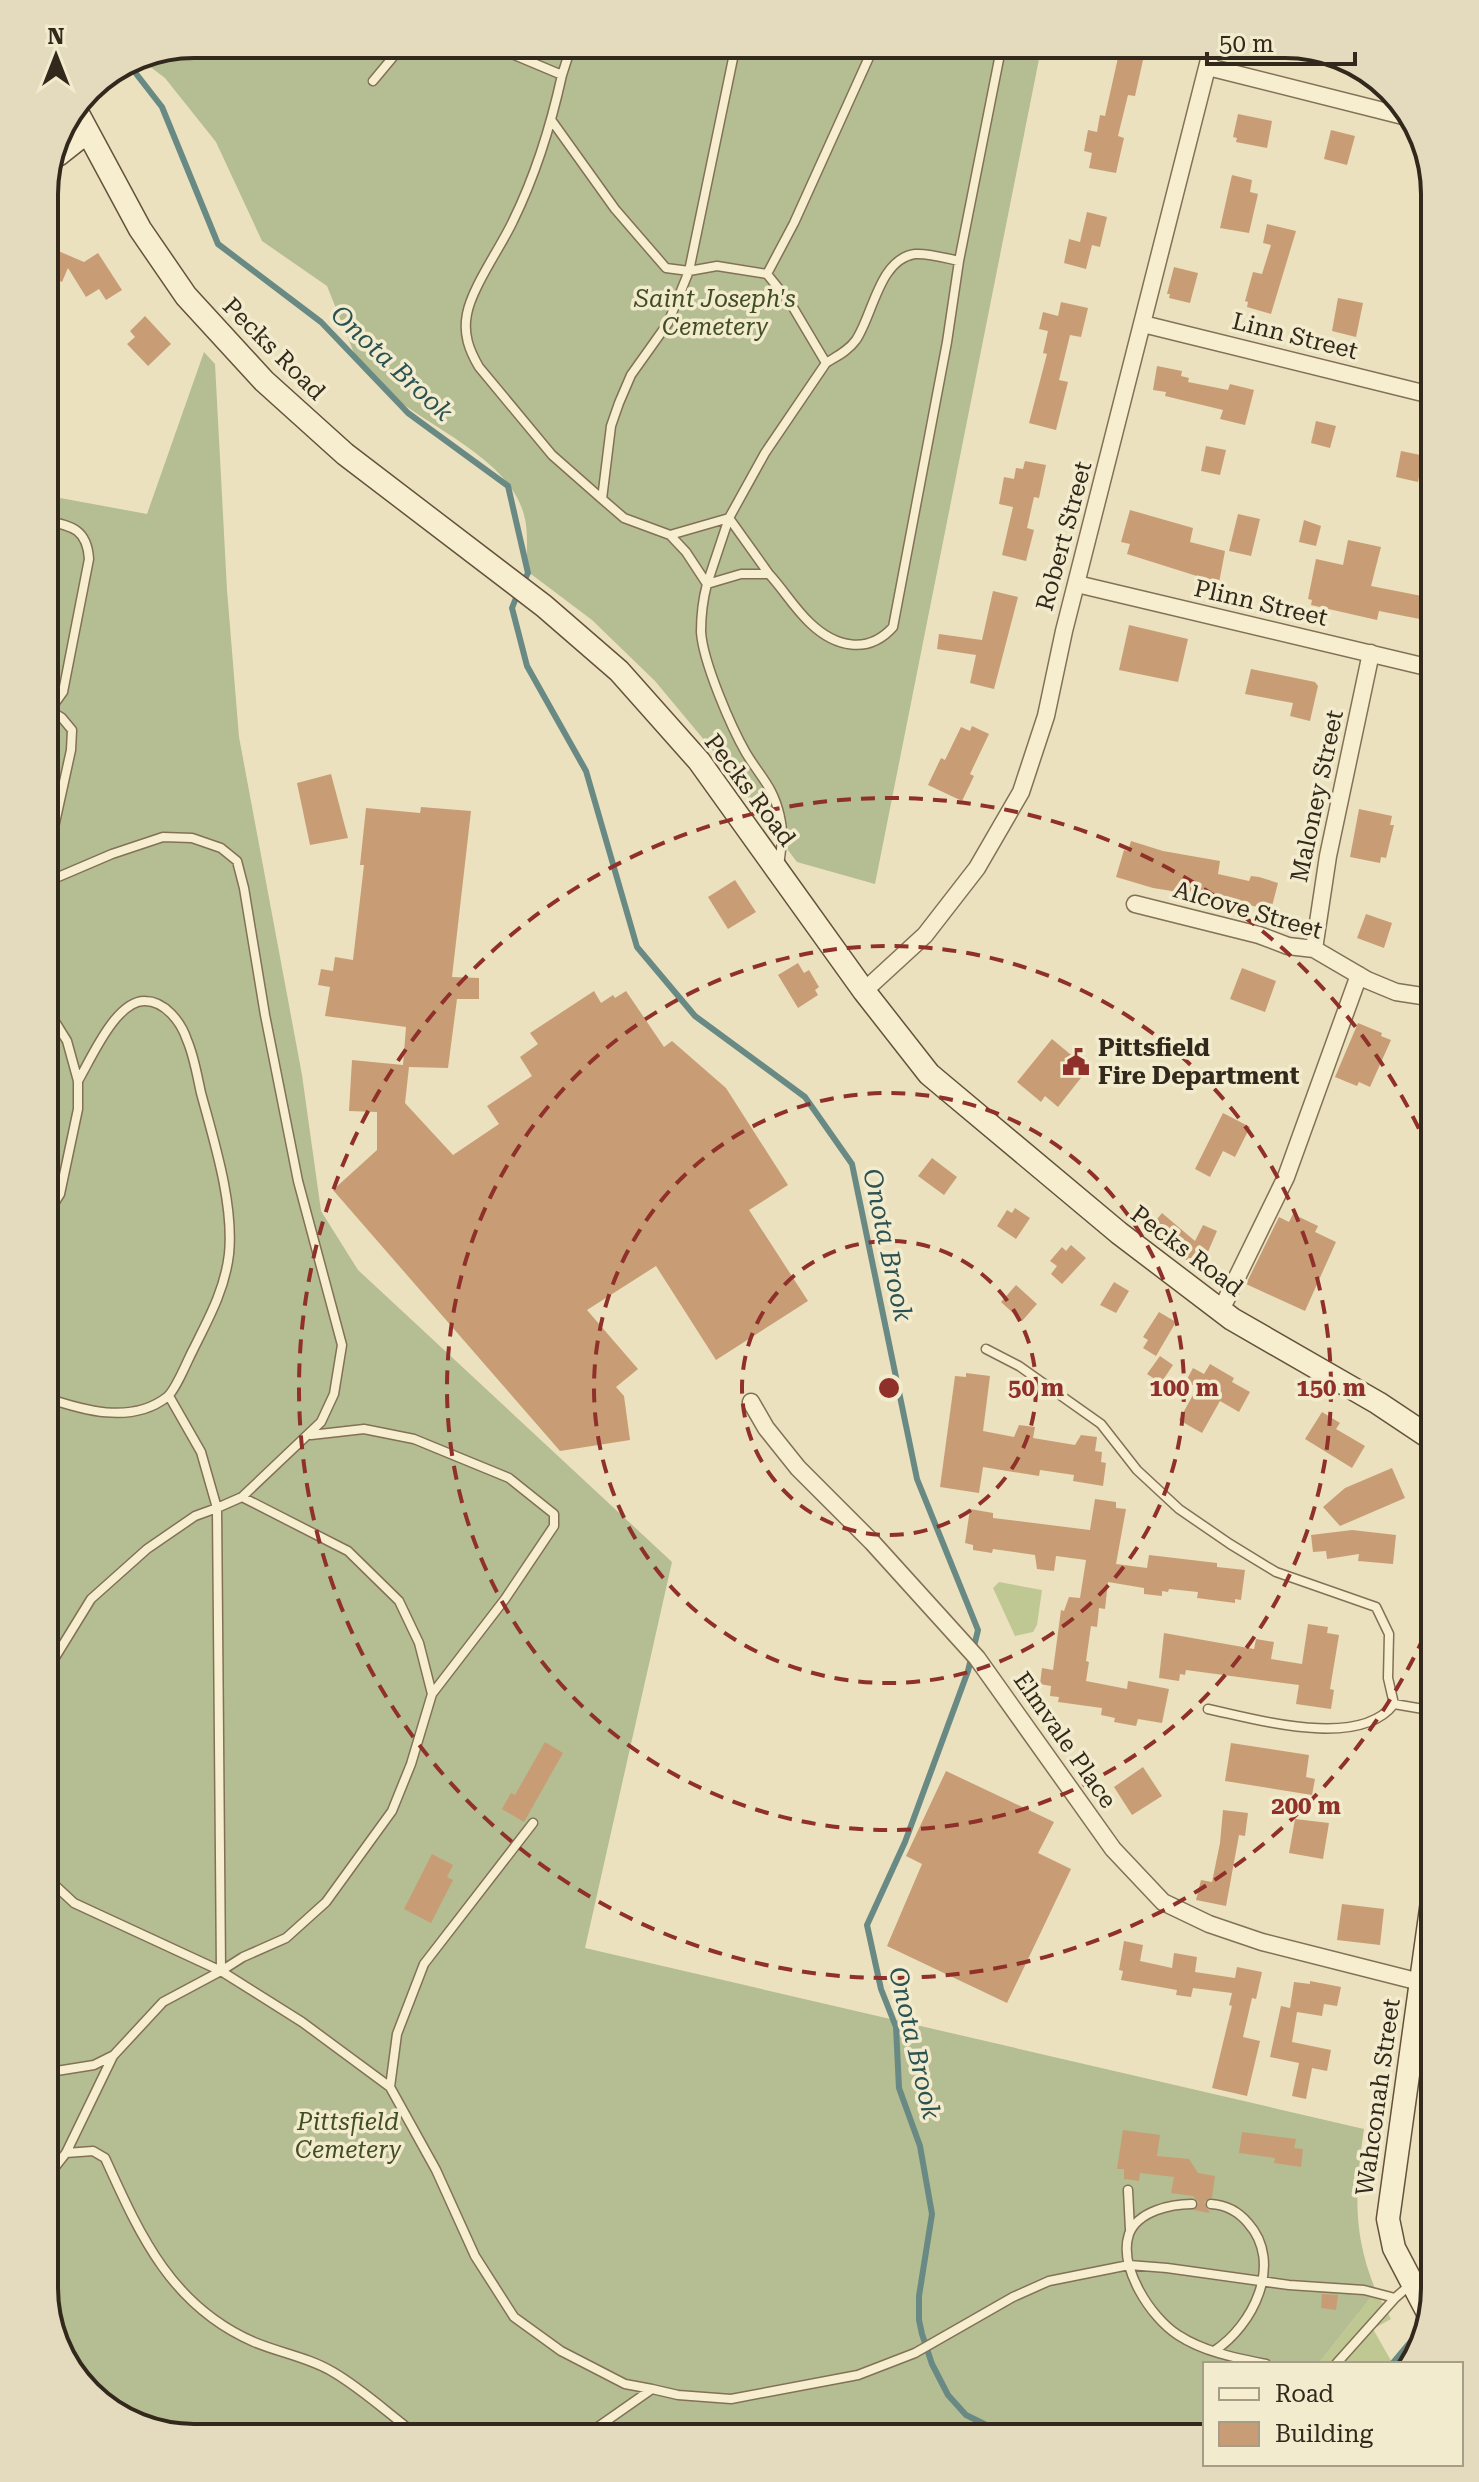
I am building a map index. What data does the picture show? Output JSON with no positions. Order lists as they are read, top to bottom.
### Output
{
  "streets": {
    "street": [
      "Linn Street",
      "Pecks Road",
      "Robert Street",
      "Plinn Street",
      "Maloney Street",
      "Alcove Street",
      "Elmvale Place",
      "Wahconah Street"
    ]
  },
  "crossings": [
    ["Linn Street", "Robert Street"],
    ["Pecks Road", "Robert Street"],
    ["Robert Street", "Plinn Street"],
    ["Plinn Street", "Maloney Street"],
    ["Maloney Street", "Alcove Street"],
    ["Elmvale Place", "Wahconah Street"]
  ],
  "water": ["Onota Brook"],
  "parks": ["Saint Joseph's Cemetery", "Pittsfield Cemetery"],
  "places": {
    "public building": ["Pittsfield Fire Department"]
  },
  "legend": ["Road", "Building"],
  "scale_bar": "50 m",
  "north": "top",
  "rings": [
    "50 m",
    "100 m",
    "150 m",
    "200 m"
  ]
}
